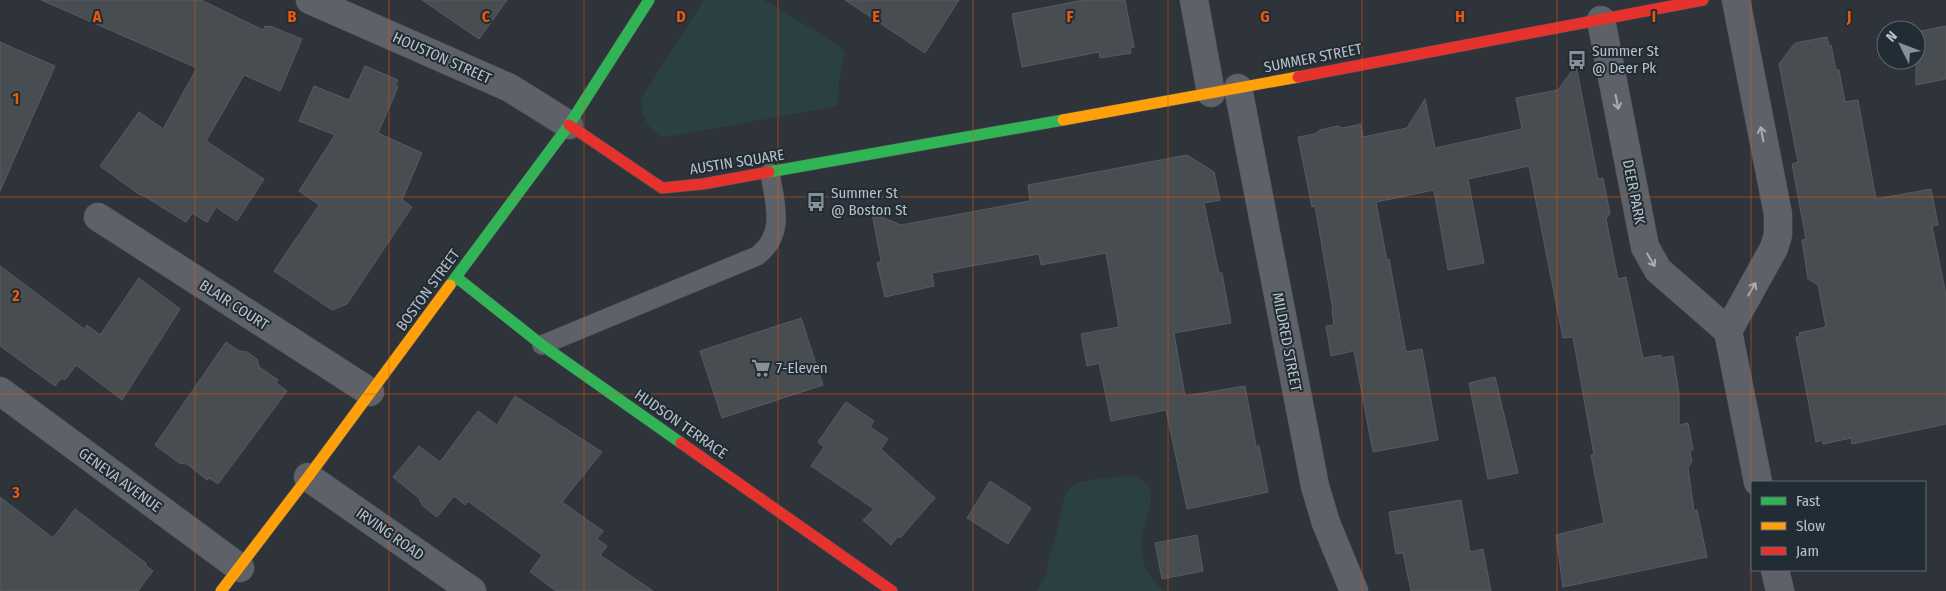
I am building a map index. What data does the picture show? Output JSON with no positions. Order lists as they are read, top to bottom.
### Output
{
  "streets": {
    "main road": [
      "SUMMER STREET",
      "AUSTIN SQUARE",
      "BOSTON STREET",
      "HUDSON TERRACE"
    ],
    "street": [
      "HOUSTON STREET",
      "DEER PARK",
      "BLAIR COURT",
      "MILDRED STREET",
      "GENEVA AVENUE",
      "IRVING ROAD"
    ]
  },
  "crossings": [
    ["HOUSTON STREET", "AUSTIN SQUARE"],
    ["HOUSTON STREET", "BOSTON STREET"],
    ["SUMMER STREET", "AUSTIN SQUARE"],
    ["SUMMER STREET", "DEER PARK"],
    ["SUMMER STREET", "MILDRED STREET"],
    ["AUSTIN SQUARE", "BOSTON STREET"],
    ["BOSTON STREET", "BLAIR COURT"],
    ["BOSTON STREET", "HUDSON TERRACE"],
    ["BOSTON STREET", "GENEVA AVENUE"],
    ["BOSTON STREET", "IRVING ROAD"]
  ],
  "one_way": ["DEER PARK"],
  "places": {
    "bus stop": ["Summer St @ Deer Pk", "Summer St @ Boston St"],
    "supermarket": ["7-Eleven"]
  },
  "legend": ["Fast", "Slow", "Jam"],
  "north": "top left",
  "grid": {
    "columns": [
      "A",
      "B",
      "C",
      "D",
      "E",
      "F",
      "G",
      "H",
      "I",
      "J"
    ],
    "rows": ["1", "2", "3"]
  }
}
